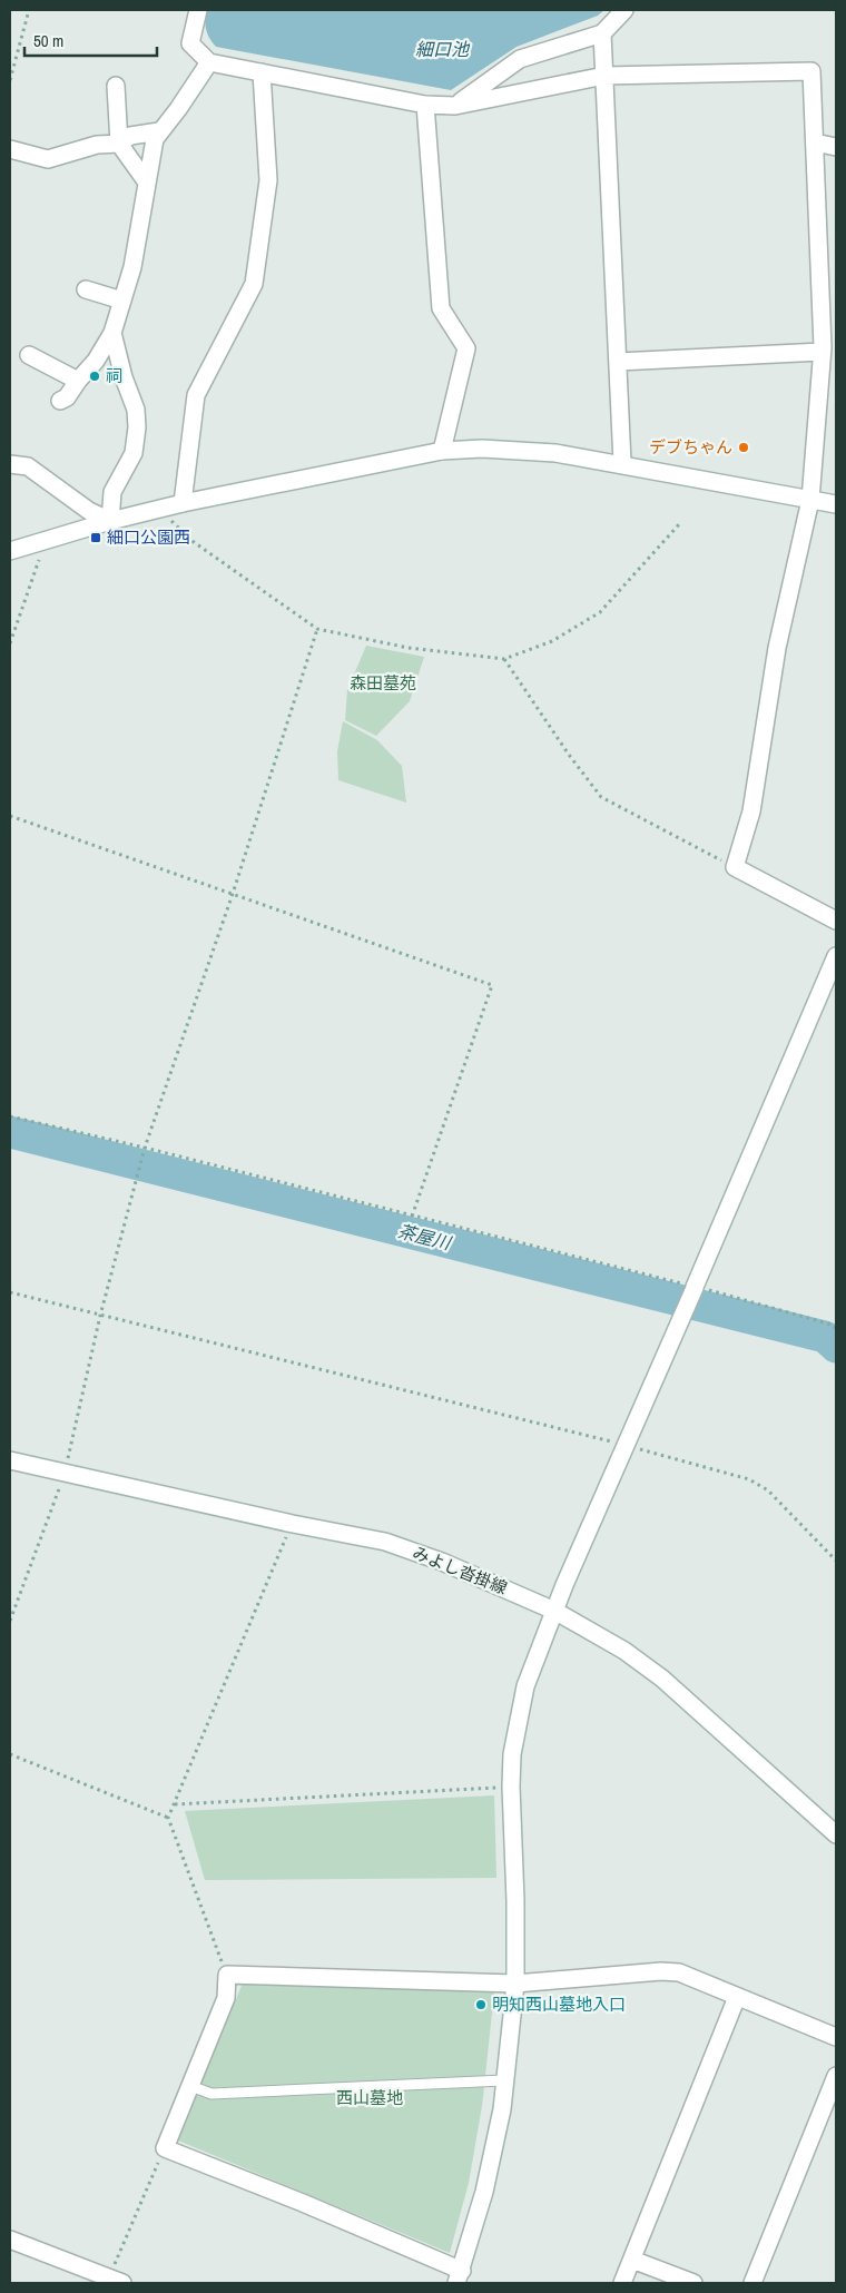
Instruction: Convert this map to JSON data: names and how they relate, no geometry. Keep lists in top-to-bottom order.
{
  "streets": {
    "street": ["みよし沓掛線"]
  },
  "water": ["細口池", "茶屋川"],
  "parks": ["森田墓苑", "西山墓地"],
  "places": {
    "other": ["祠", "デブちゃん", "明知西山墓地入口"],
    "transit": ["細口公園西"]
  },
  "scale_bar": "50 m"
}
